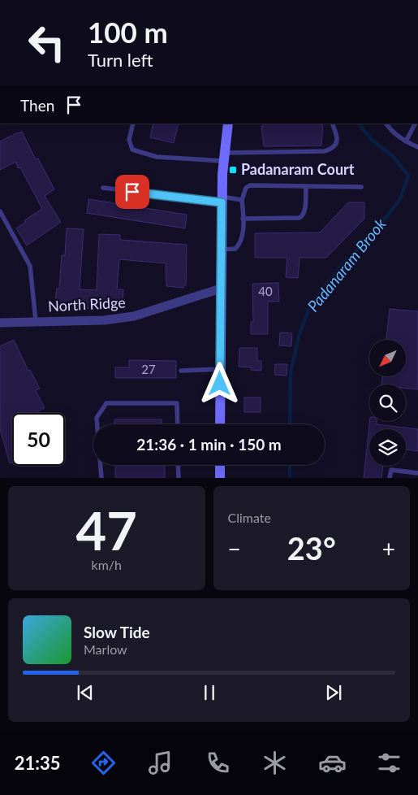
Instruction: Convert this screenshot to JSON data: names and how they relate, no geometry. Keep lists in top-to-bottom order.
{
  "streets": {
    "street": ["North Ridge"]
  },
  "water": ["Padanaram Brook"],
  "places": {
    "transit": ["Padanaram Court"]
  },
  "house_numbers": ["40", "27"],
  "north": "bottom left",
  "page": {
    "turn": ["100 m", "Turn left"],
    "then": "Then",
    "limit": "50",
    "trip": "21:36 · 1 min · 150 m",
    "tile": [
      ["47", "km/h"],
      "Climate"
    ],
    "heat": ["−", "23°", "+"],
    "song": ["Slow Tide", "Marlow"],
    "tabs": "21:35"
  }
}
